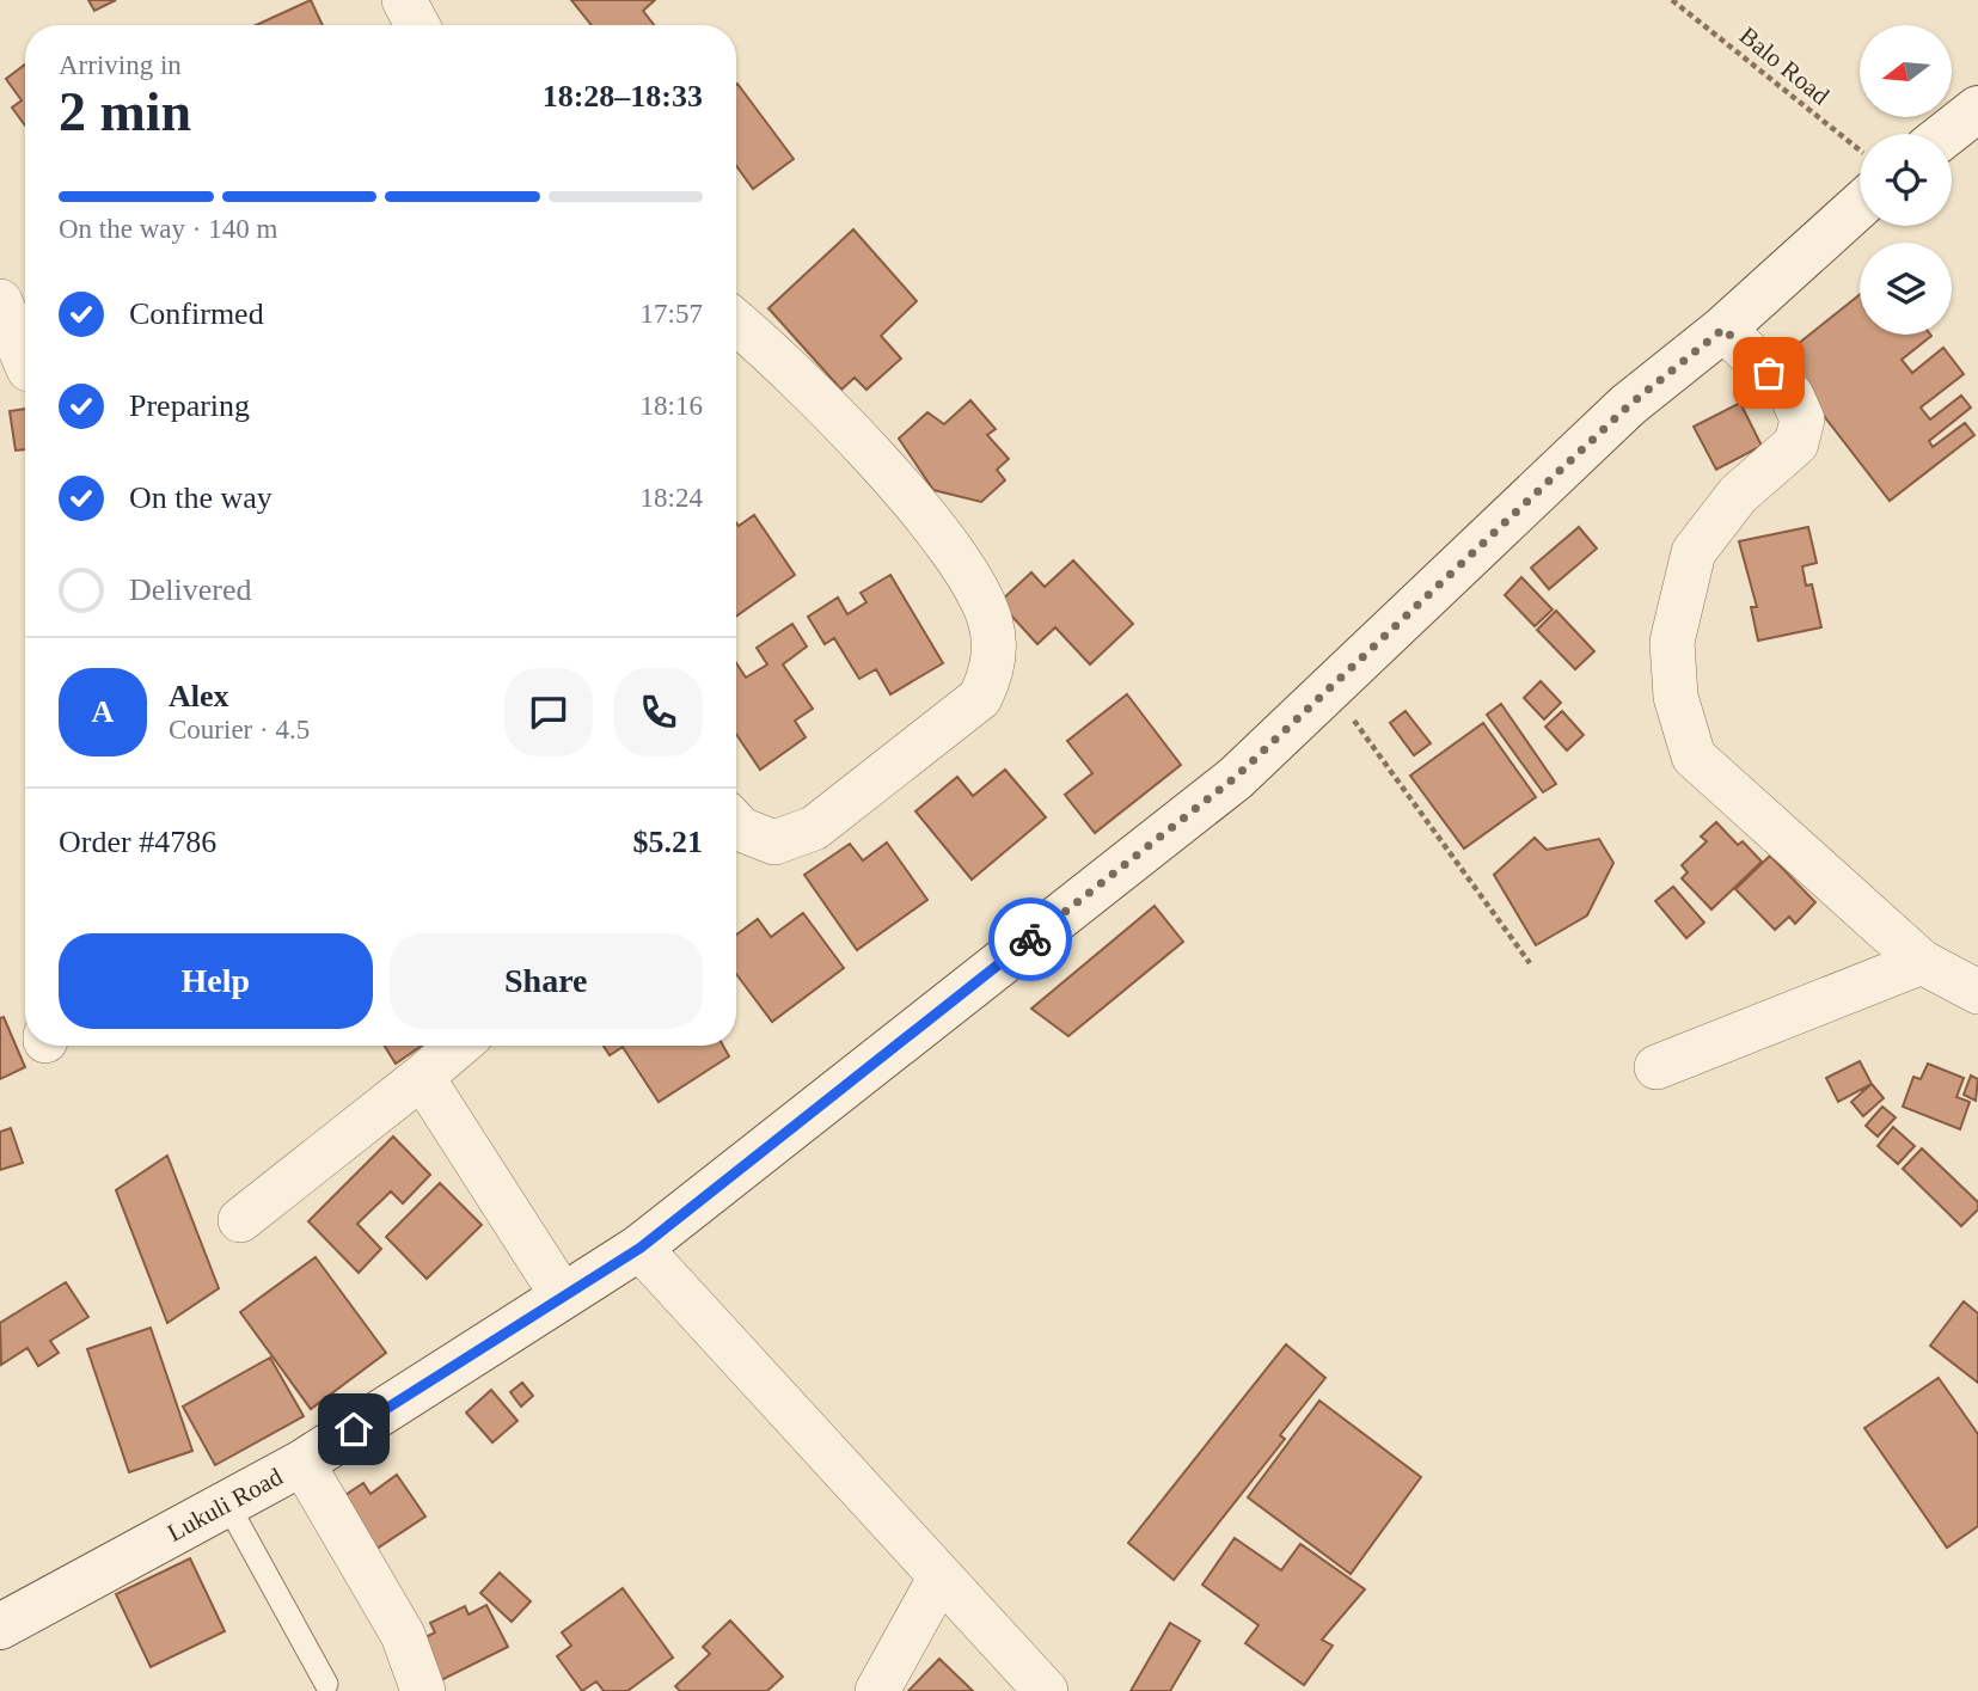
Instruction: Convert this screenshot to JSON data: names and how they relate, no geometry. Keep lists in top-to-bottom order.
{
  "streets": {
    "street": ["Lukuli Road"],
    "path": ["Balo Road"]
  },
  "north": "left",
  "page": {
    "heading": ["2 min", "Arriving in", "18:28–18:33"],
    "panel": [
      "Alex",
      "Courier · 4.5",
      "Order #4786",
      "$5.21"
    ],
    "bar": "On the way · 140 m",
    "list": [
      ["Confirmed", "17:57"],
      ["Preparing", "18:16"],
      ["On the way", "18:24"],
      "Delivered"
    ],
    "round": "A",
    "buttons": ["Help", "Share"]
  }
}
